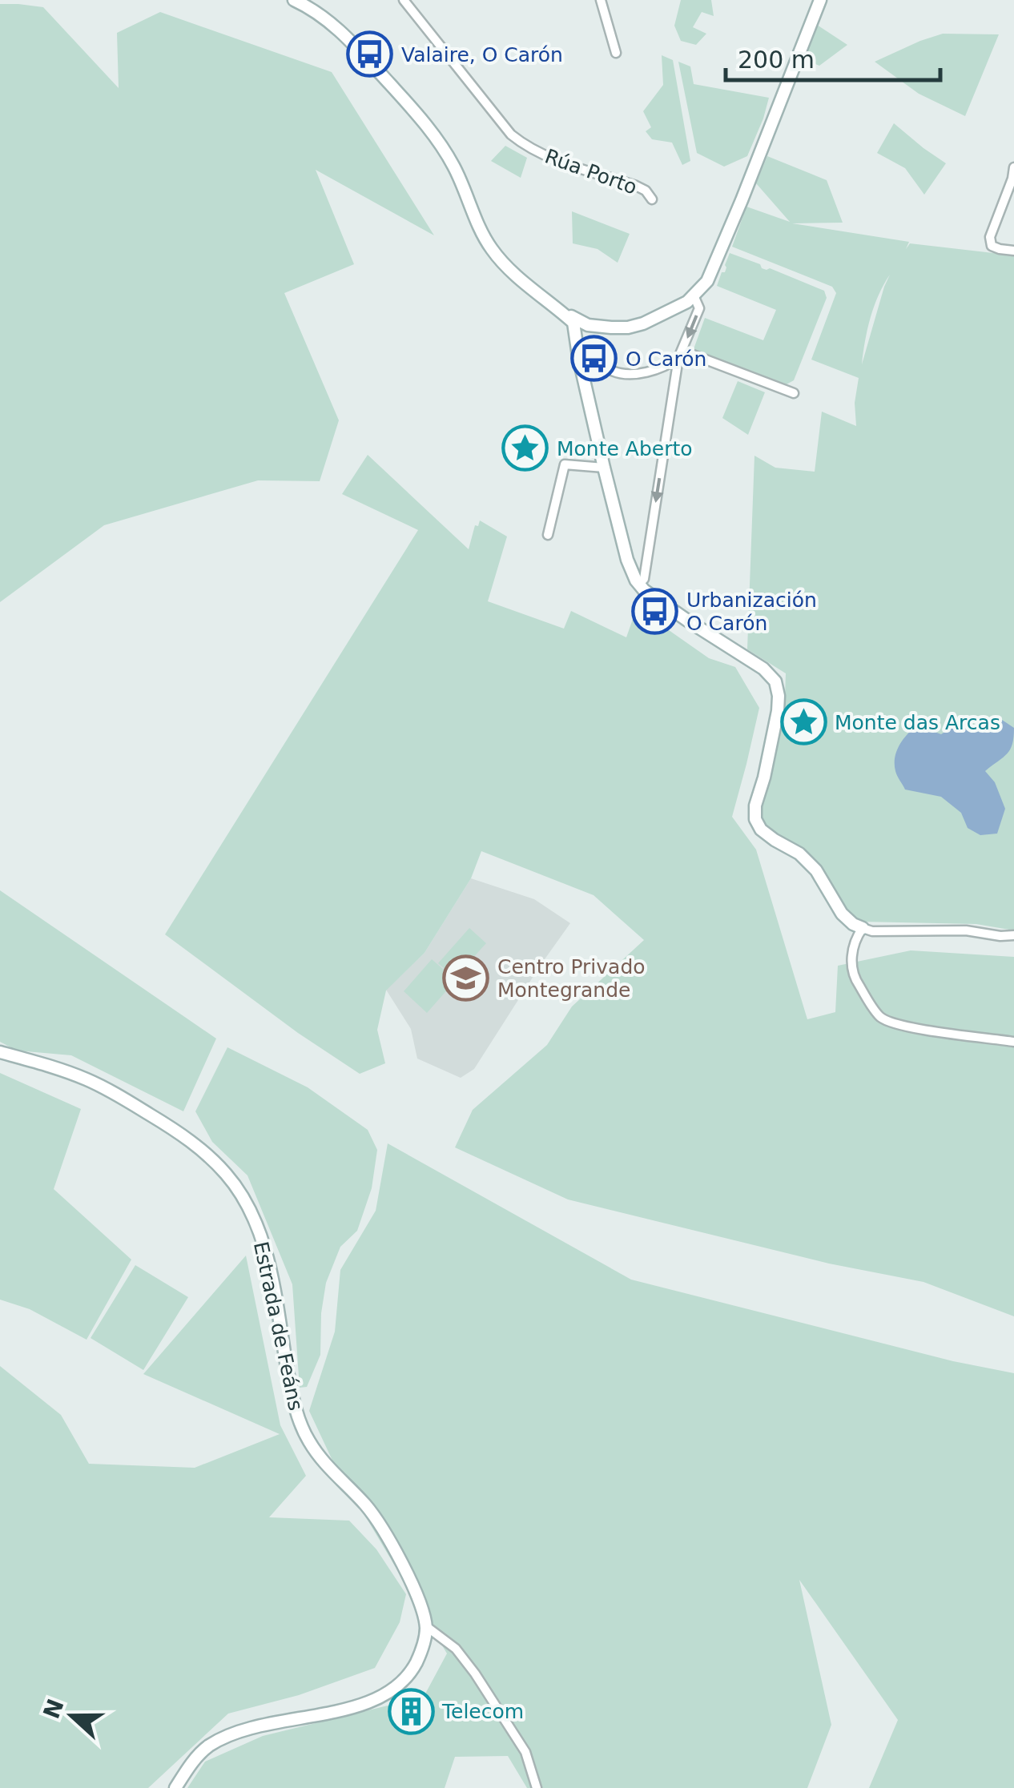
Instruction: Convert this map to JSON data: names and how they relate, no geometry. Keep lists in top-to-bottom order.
{
  "streets": {
    "street": ["Rúa Porto", "Estrada de Feáns"]
  },
  "places": {
    "bus stop": ["Valaire, O Carón", "O Carón", "Urbanización O Carón"],
    "place": ["Monte Aberto", "Monte das Arcas"],
    "school or university": ["Centro Privado Montegrande"],
    "building": ["Telecom"]
  },
  "scale_bar": "200 m",
  "north": "left"
}
